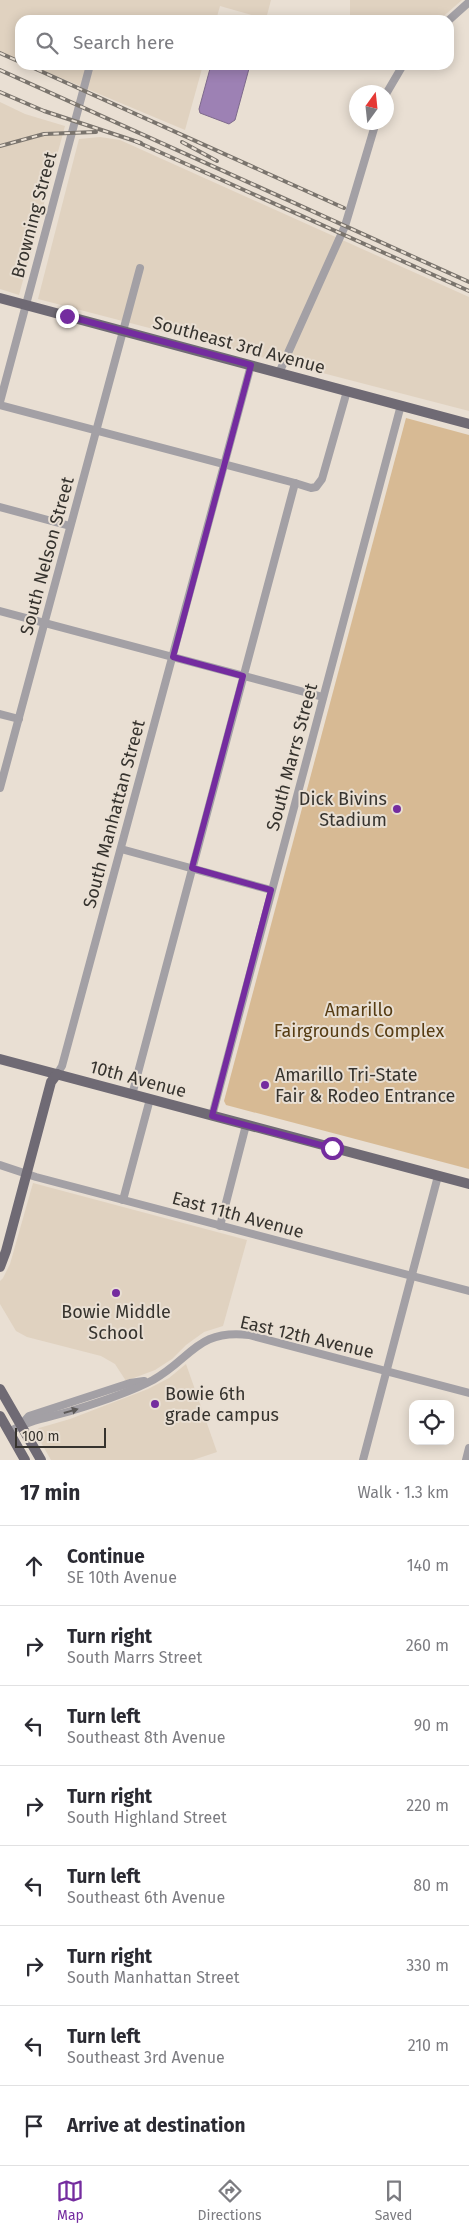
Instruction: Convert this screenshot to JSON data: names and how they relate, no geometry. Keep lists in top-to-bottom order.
{
  "streets": {
    "main road": ["Southeast 3rd Avenue", "South Manhattan Street", "10th Avenue"],
    "street": [
      "Browning Street",
      "South Nelson Street",
      "South Marrs Street",
      "East 11th Avenue",
      "East 12th Avenue"
    ]
  },
  "crossings": [
    ["Browning Street", "Southeast 3rd Avenue"],
    ["Southeast 3rd Avenue", "South Nelson Street"],
    ["Southeast 3rd Avenue", "South Marrs Street"],
    ["Southeast 3rd Avenue", "South Manhattan Street"],
    ["South Marrs Street", "10th Avenue"],
    ["South Manhattan Street", "10th Avenue"],
    ["South Manhattan Street", "East 11th Avenue"]
  ],
  "parks": ["Amarillo Fairgrounds Complex"],
  "places": [
    "Dick Bivins Stadium",
    "Amarillo Tri-State Fair & Rodeo Entrance",
    "Bowie Middle School",
    "Bowie 6th grade campus"
  ],
  "scale_bar": "100 m",
  "north": "top",
  "page": {
    "search": "Search here",
    "scale": "100 m",
    "heading": ["17 min", "Walk · 1.3 km"],
    "list": [
      ["Continue", "SE 10th Avenue", "140 m"],
      ["Turn right", "South Marrs Street", "260 m"],
      ["Turn left", "Southeast 8th Avenue", "90 m"],
      ["Turn right", "South Highland Street", "220 m"],
      ["Turn left", "Southeast 6th Avenue", "80 m"],
      ["Turn right", "South Manhattan Street", "330 m"],
      ["Turn left", "Southeast 3rd Avenue", "210 m"],
      "Arrive at destination"
    ],
    "nav": ["Map", "Directions", "Saved"]
  }
}
